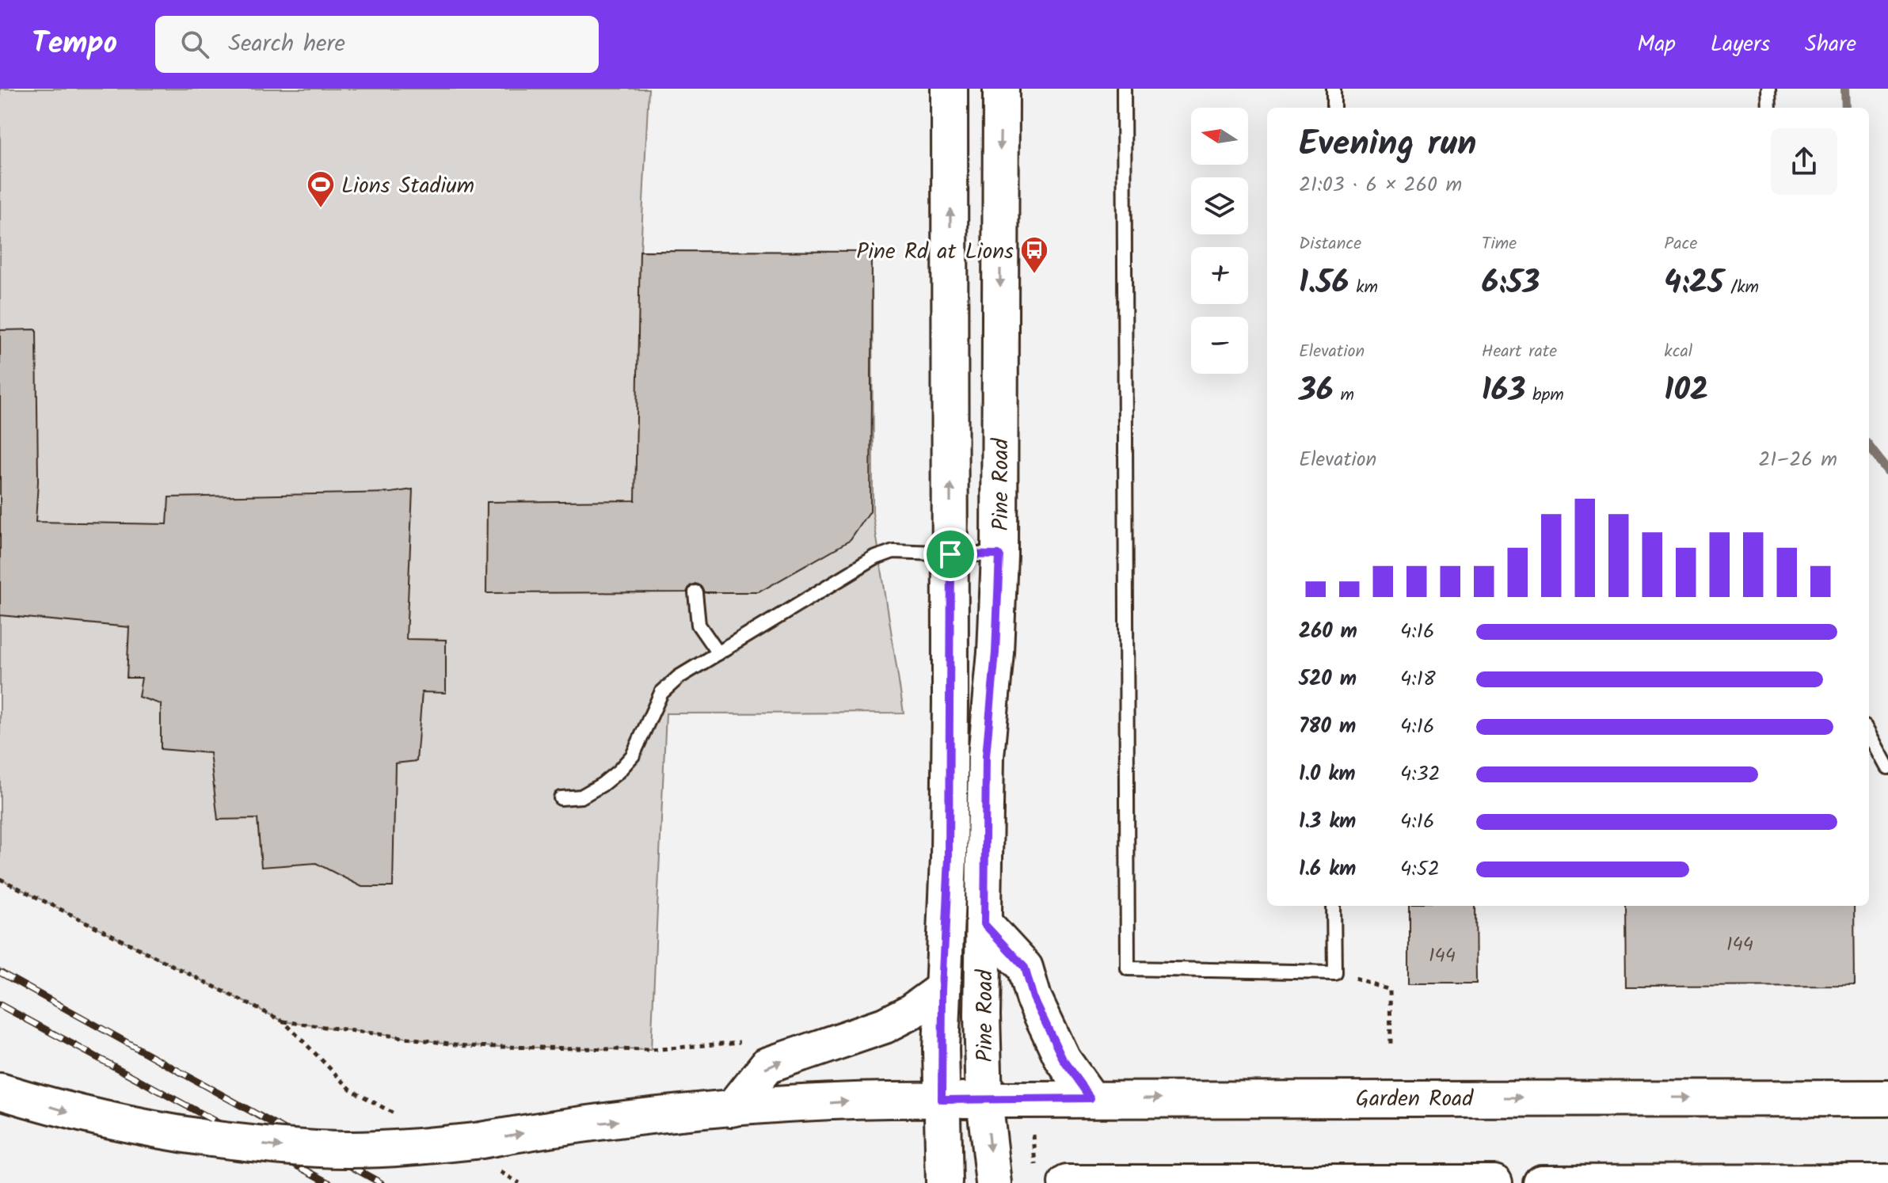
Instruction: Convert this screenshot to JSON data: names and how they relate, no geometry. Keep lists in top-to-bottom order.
{
  "streets": {
    "main road": ["Pine Road", "Garden Road"]
  },
  "crossings": [
    ["Pine Road", "Garden Road"]
  ],
  "places": {
    "sports": ["Lions Stadium"],
    "bus stop": ["Pine Rd at Lions"]
  },
  "house_numbers": ["144", "144"],
  "north": "left",
  "page": {
    "header": "Tempo",
    "search": "Search here",
    "nav": ["Map", "Layers", "Share"],
    "map_buttons": ["+", "−"],
    "heading": ["Evening run", "21:03 · 6 × 260 m"],
    "stats": [
      ["Distance", "1.56 km"],
      ["Time", "6:53"],
      ["Pace", "4:25 /km"],
      ["Elevation", "36 m"],
      ["Heart rate", "163 bpm"],
      ["kcal", "102"]
    ],
    "chart": ["Elevation", "21–26 m"],
    "list": [
      {
        "name": "260 m",
        "note": "4:16"
      },
      {
        "name": "520 m",
        "note": "4:18"
      },
      {
        "name": "780 m",
        "note": "4:16"
      },
      {
        "name": "1.0 km",
        "note": "4:32"
      },
      {
        "name": "1.3 km",
        "note": "4:16"
      },
      {
        "name": "1.6 km",
        "note": "4:52"
      }
    ]
  }
}
